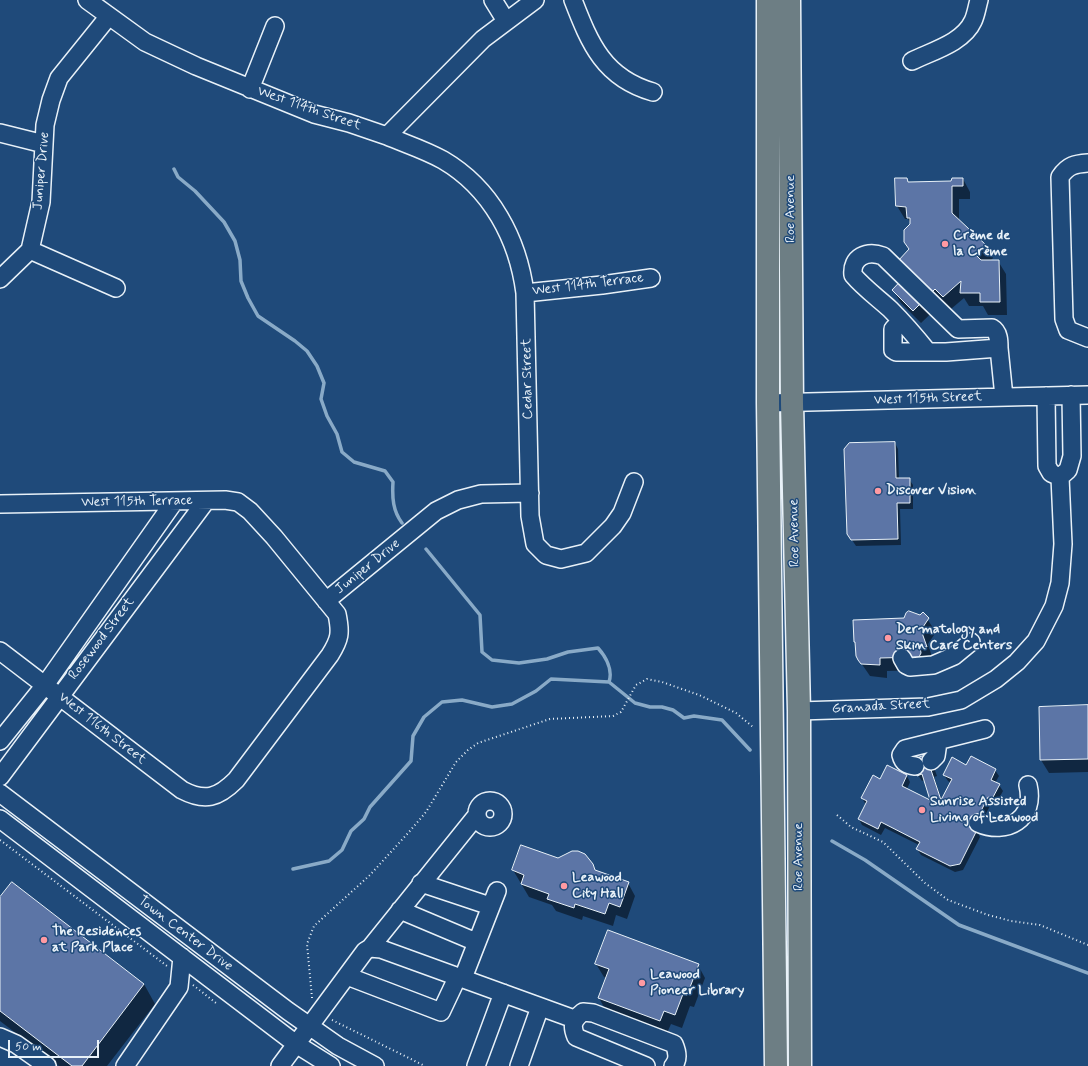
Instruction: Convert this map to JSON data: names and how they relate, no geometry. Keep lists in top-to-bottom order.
{
  "streets": {
    "main road": ["Roe Avenue"],
    "street": [
      "West 114th Street",
      "Juniper Drive",
      "West 114th Terrace",
      "Cedar Street",
      "West 115th Street",
      "West 115th Terrace",
      "Rosewood Street",
      "Granada Street",
      "West 116th Street",
      "Town Center Drive"
    ]
  },
  "crossings": [
    ["West 114th Street", "Juniper Drive"],
    ["West 114th Street", "Cedar Street"],
    ["Juniper Drive", "Cedar Street"],
    ["Juniper Drive", "West 115th Terrace"],
    ["Juniper Drive", "West 116th Street"],
    ["Roe Avenue", "West 115th Street"],
    ["Roe Avenue", "Granada Street"],
    ["West 114th Terrace", "Cedar Street"],
    ["West 115th Terrace", "Rosewood Street"],
    ["Rosewood Street", "West 116th Street"]
  ],
  "places": [
    "Crème de la Crème",
    "Discover Vision",
    "Dermatology and Skin Care Centers",
    "Sunrise Assisted Living of Leawood",
    "Leawood City Hall",
    "The Residences at Park Place",
    "Leawood Pioneer Library"
  ],
  "scale_bar": "50 m"
}
